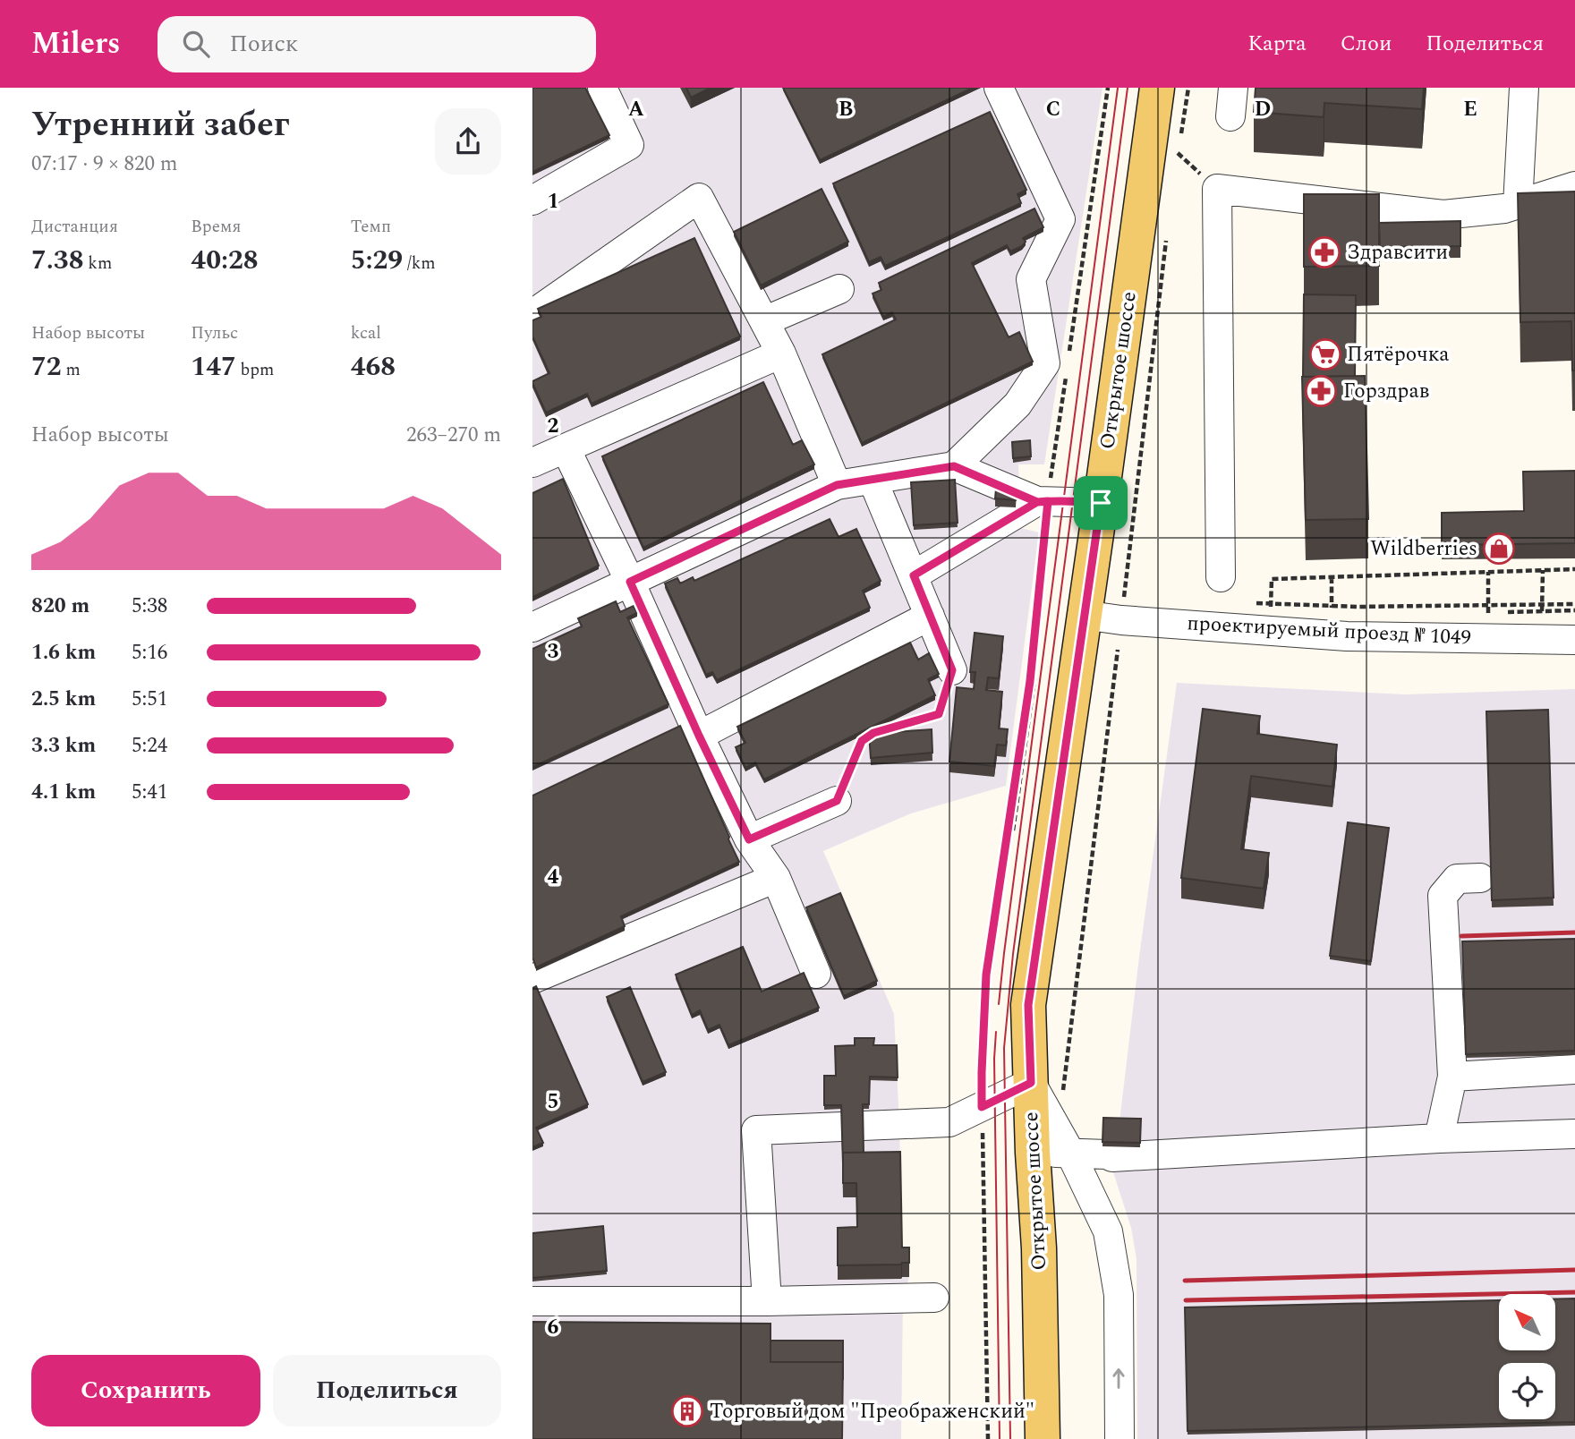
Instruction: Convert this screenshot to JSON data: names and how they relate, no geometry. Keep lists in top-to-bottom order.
{
  "streets": {
    "main road": ["Открытое шоссе"],
    "street": ["проектируемый проезд № 1049"]
  },
  "crossings": [
    ["Открытое шоссе", "проектируемый проезд № 1049"]
  ],
  "places": {
    "pharmacy": ["Здравсити", "Горздрав"],
    "supermarket": ["Пятёрочка"],
    "shop": ["Wildberries"],
    "building": ["Торговый дом \"Преображенский\""]
  },
  "north": "top left",
  "page": {
    "header": "Milers",
    "search": "Поиск",
    "nav": ["Карта", "Слои", "Поделиться"],
    "heading": ["Утренний забег", "07:17 · 9 × 820 m"],
    "stats": [
      ["Дистанция", "7.38 km"],
      ["Время", "40:28"],
      ["Темп", "5:29 /km"],
      ["Набор высоты", "72 m"],
      ["Пульс", "147 bpm"],
      ["kcal", "468"]
    ],
    "chart": ["Набор высоты", "263–270 m"],
    "list": [
      {
        "name": "820 m",
        "note": "5:38"
      },
      {
        "name": "1.6 km",
        "note": "5:16"
      },
      {
        "name": "2.5 km",
        "note": "5:51"
      },
      {
        "name": "3.3 km",
        "note": "5:24"
      },
      {
        "name": "4.1 km",
        "note": "5:41"
      }
    ],
    "buttons": ["Сохранить", "Поделиться"]
  },
  "grid": {
    "columns": [
      "A",
      "B",
      "C",
      "D",
      "E"
    ],
    "rows": [
      "1",
      "2",
      "3",
      "4",
      "5",
      "6"
    ]
  }
}
